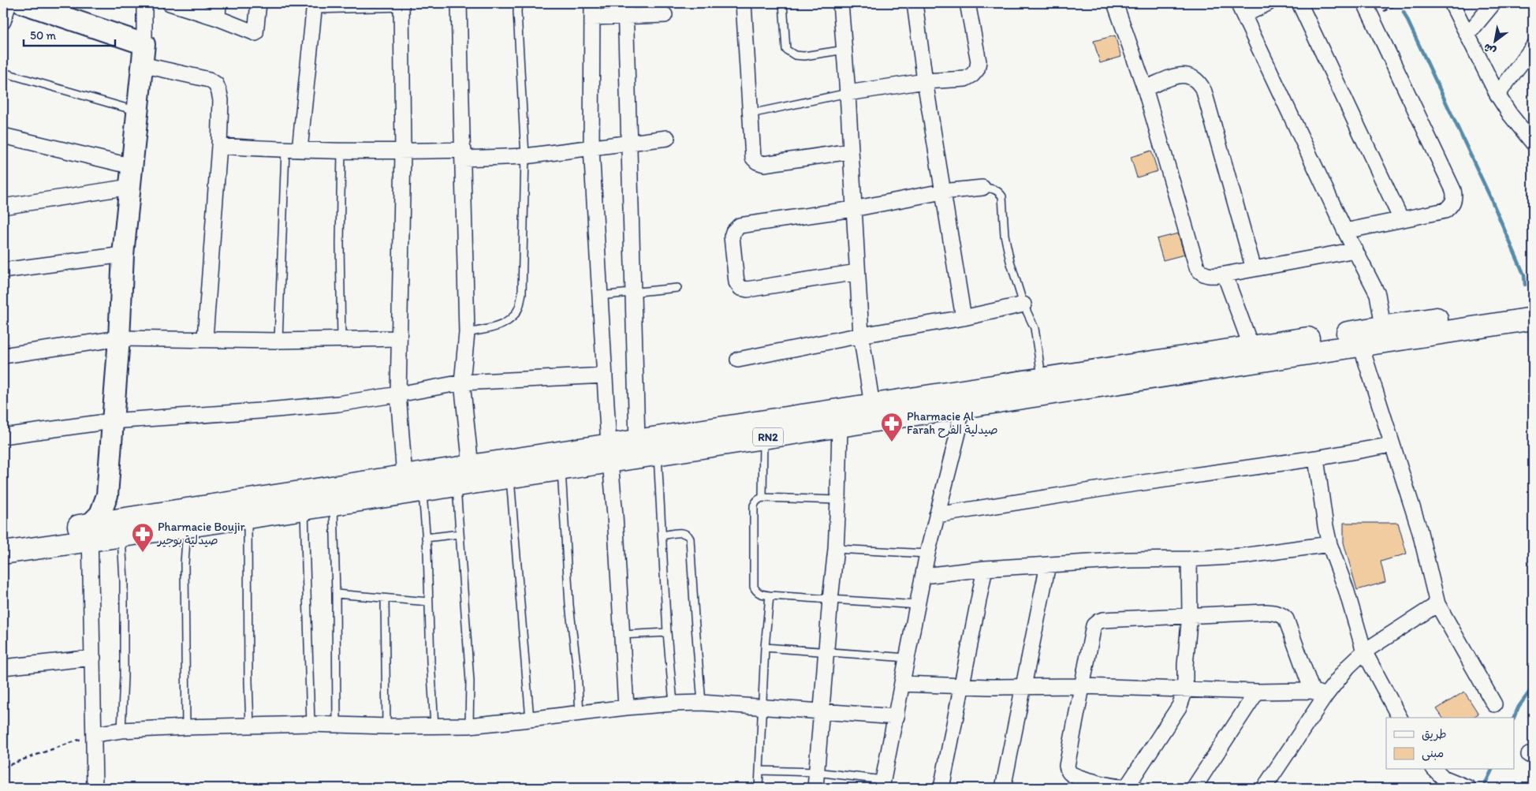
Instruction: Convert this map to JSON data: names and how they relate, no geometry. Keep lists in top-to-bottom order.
{
  "streets": {
    "highway": ["RN2"]
  },
  "places": {
    "pharmacy": ["Pharmacie Al Farah صيدلية الفرح", "Pharmacie Boujir صيدلية بوجير"]
  },
  "legend": ["طريق", "مبنى"],
  "scale_bar": "50 m",
  "north": "bottom left"
}
